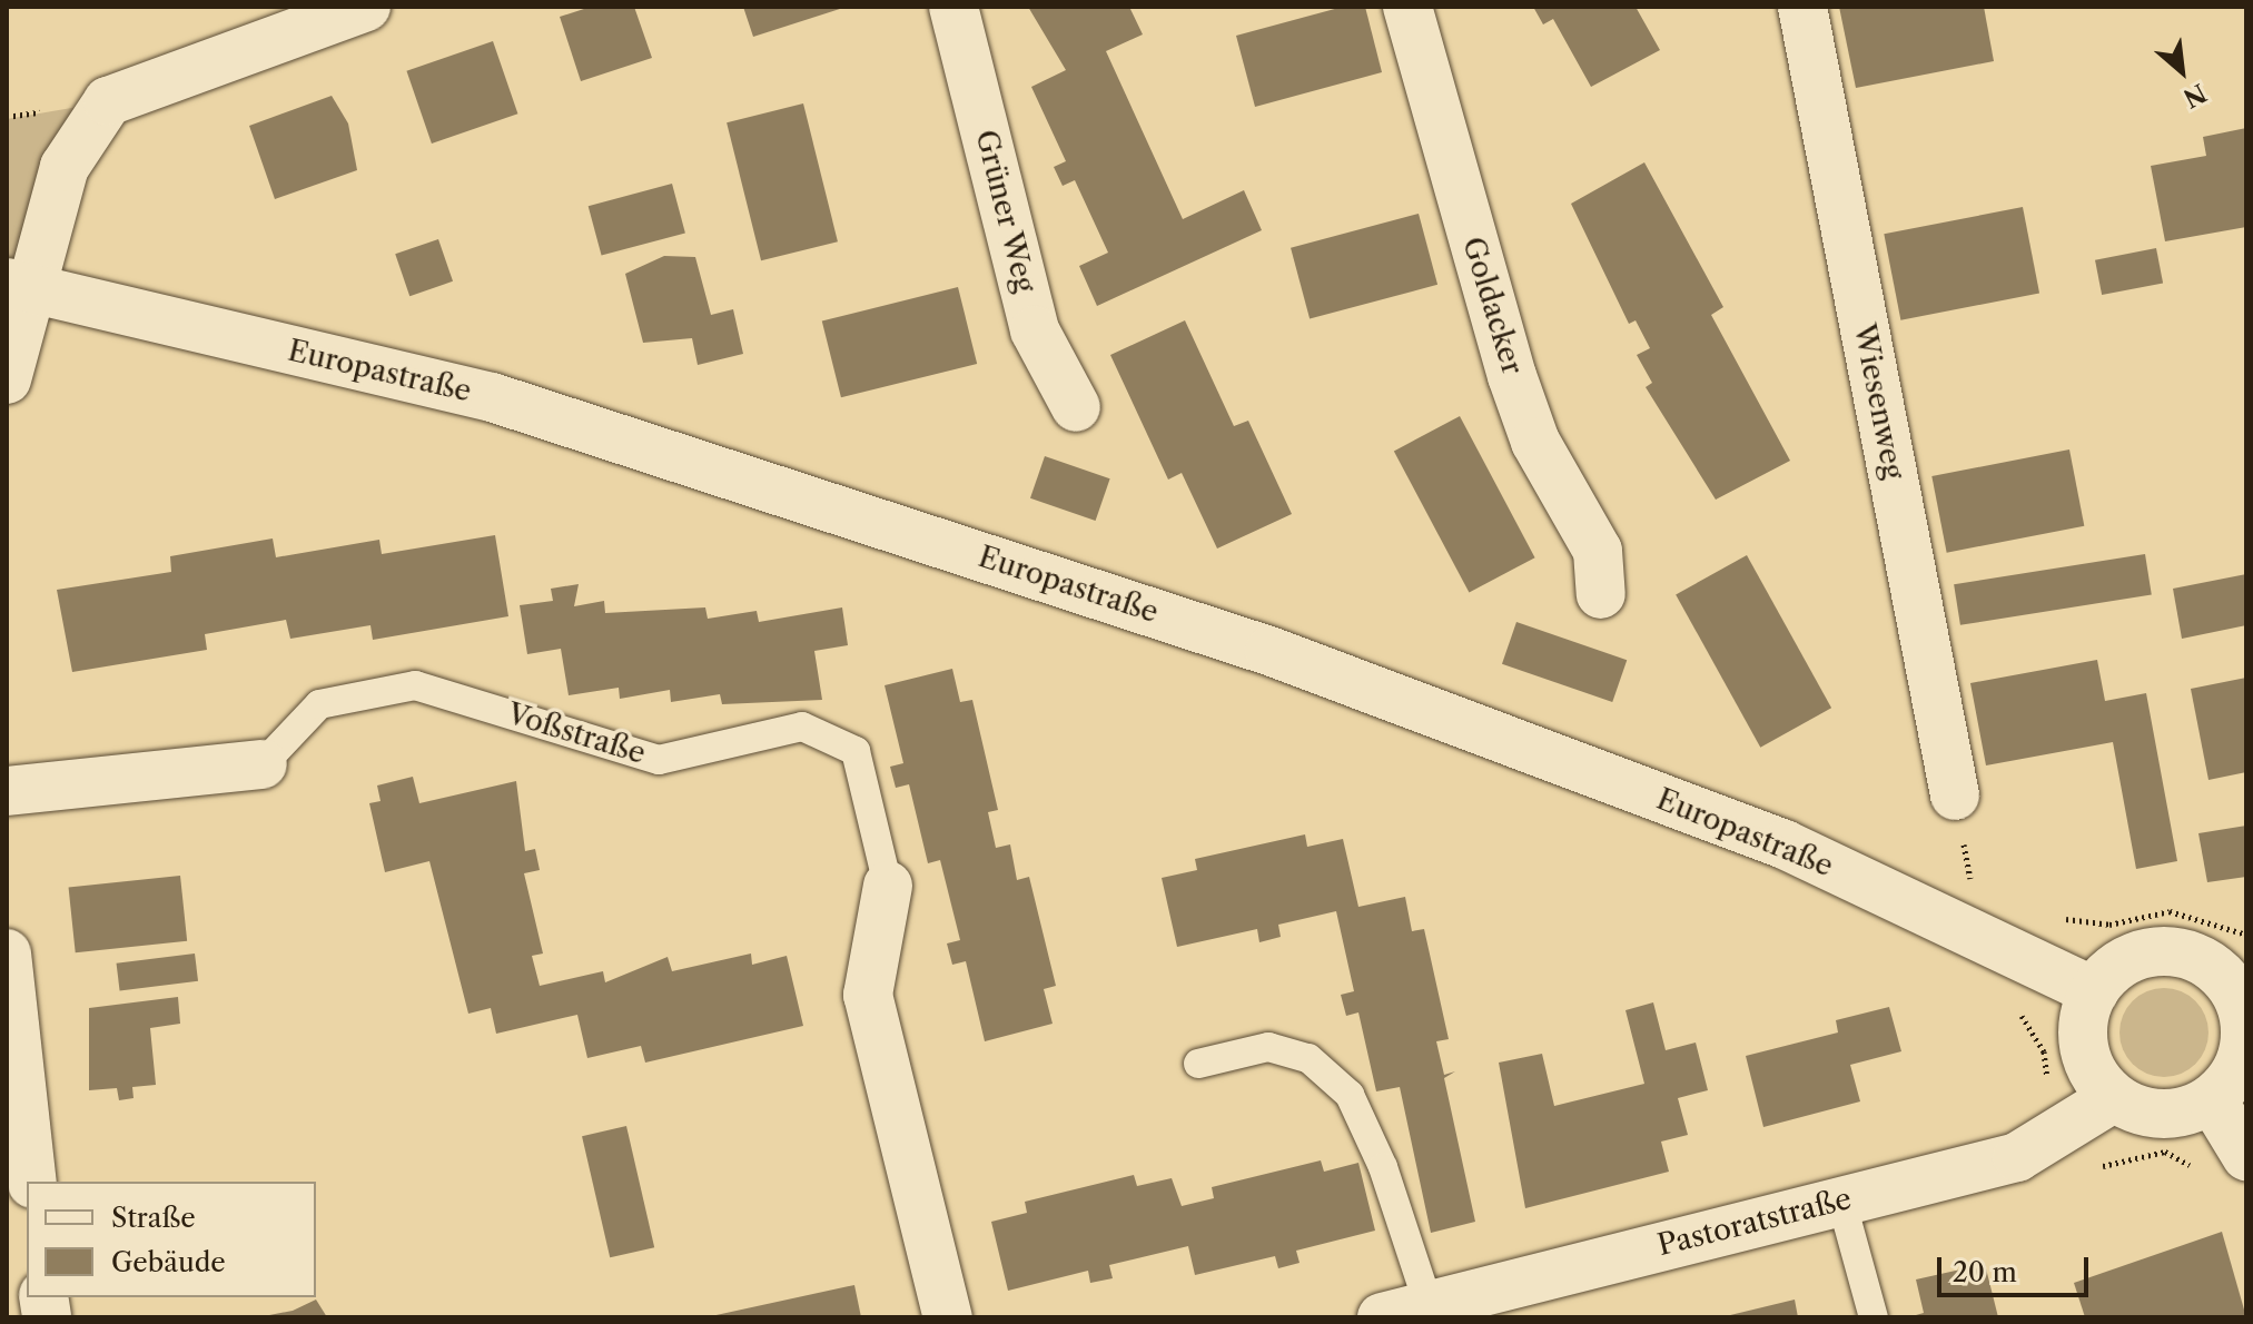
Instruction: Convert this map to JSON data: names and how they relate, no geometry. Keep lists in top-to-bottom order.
{
  "streets": {
    "street": [
      "Grüner Weg",
      "Goldacker",
      "Europastraße",
      "Wiesenweg",
      "Voßstraße",
      "Pastoratstraße"
    ]
  },
  "crossings": [
    ["Europastraße", "Pastoratstraße"]
  ],
  "legend": ["Straße", "Gebäude"],
  "scale_bar": "20 m",
  "north": "bottom right"
}
